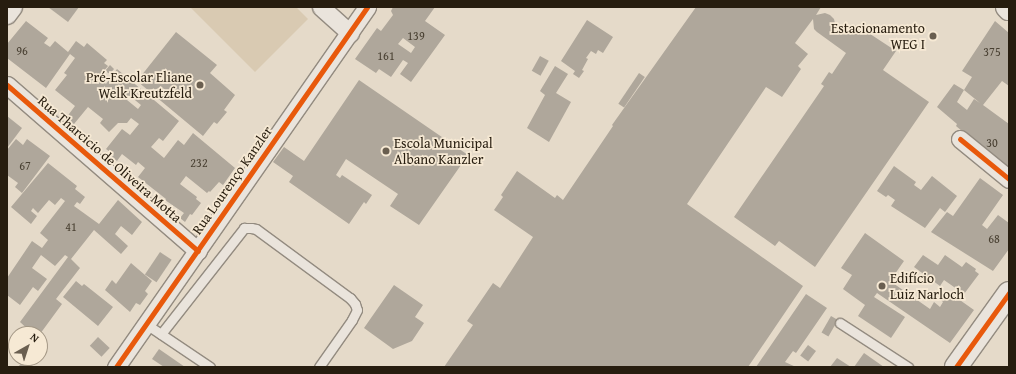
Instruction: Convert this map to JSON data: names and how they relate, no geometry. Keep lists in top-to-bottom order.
{
  "streets": {
    "street": ["Rua Tharcicio de Oliveira Motta", "Rua Lourenço Kanzler"]
  },
  "crossings": [
    ["Rua Tharcicio de Oliveira Motta", "Rua Lourenço Kanzler"]
  ],
  "places": [
    "Estacionamento WEG I",
    "Pré-Escolar Eliane Welk Kreutzfeld",
    "Escola Municipal Albano Kanzler",
    "Edifício Luiz Narloch"
  ],
  "house_numbers": [
    "139",
    "96",
    "375",
    "161",
    "30",
    "232",
    "67",
    "41",
    "68"
  ],
  "north": "top right"
}
